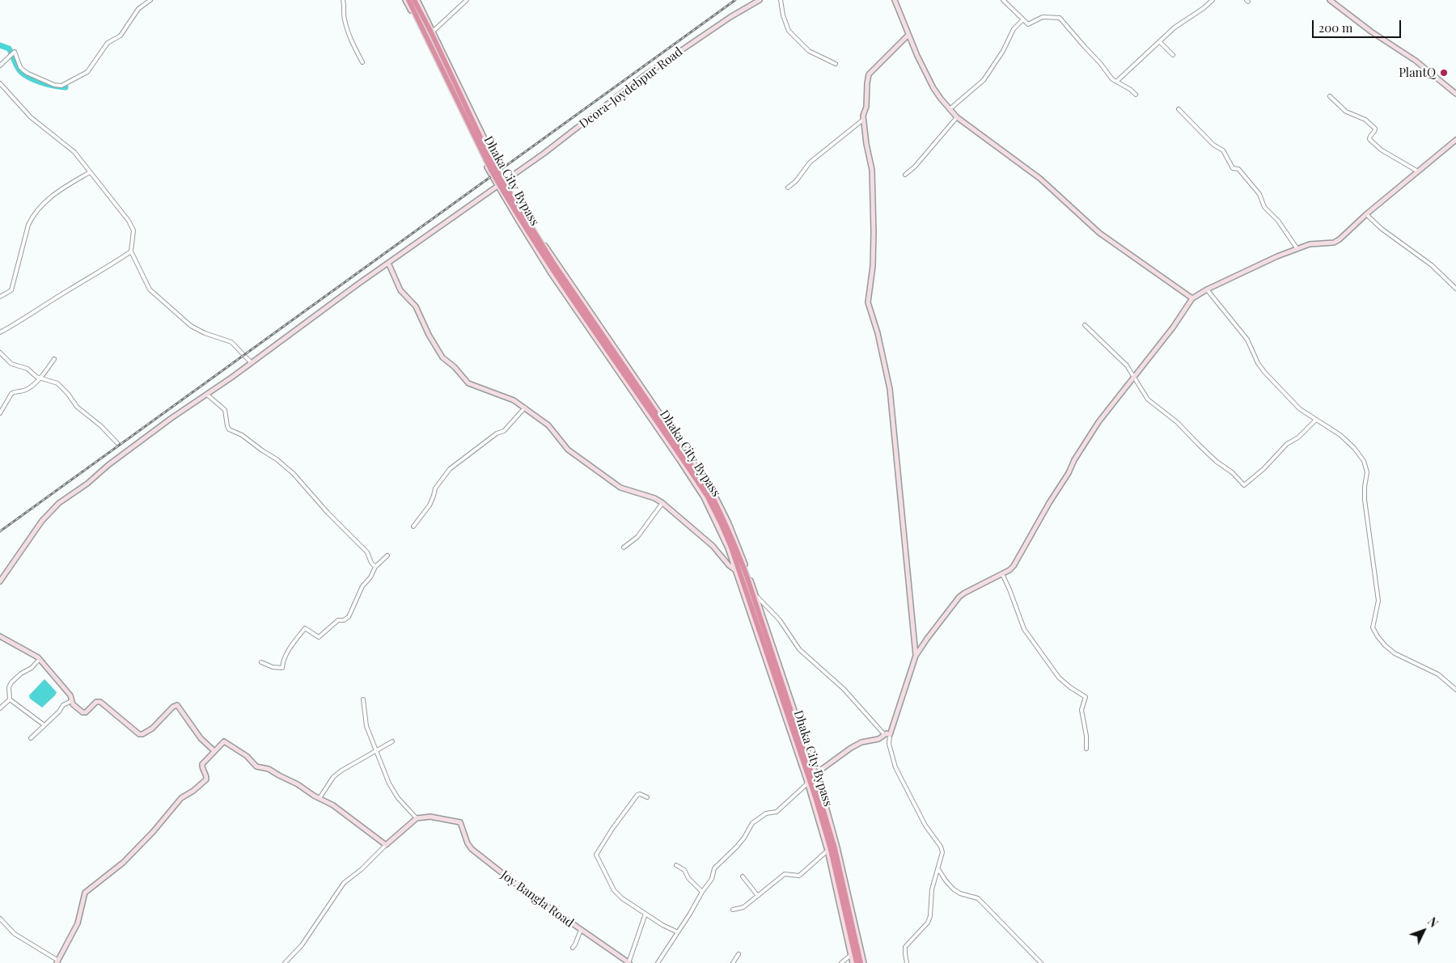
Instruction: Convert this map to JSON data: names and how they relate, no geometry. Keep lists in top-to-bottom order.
{
  "streets": {
    "highway": ["Dhaka City Bypass"],
    "street": ["Deora-Joydebpur Road", "Joy Bangla Road"]
  },
  "crossings": [
    ["Deora-Joydebpur Road", "Dhaka City Bypass"]
  ],
  "places": ["PlantQ"],
  "scale_bar": "200 m",
  "north": "top right"
}
